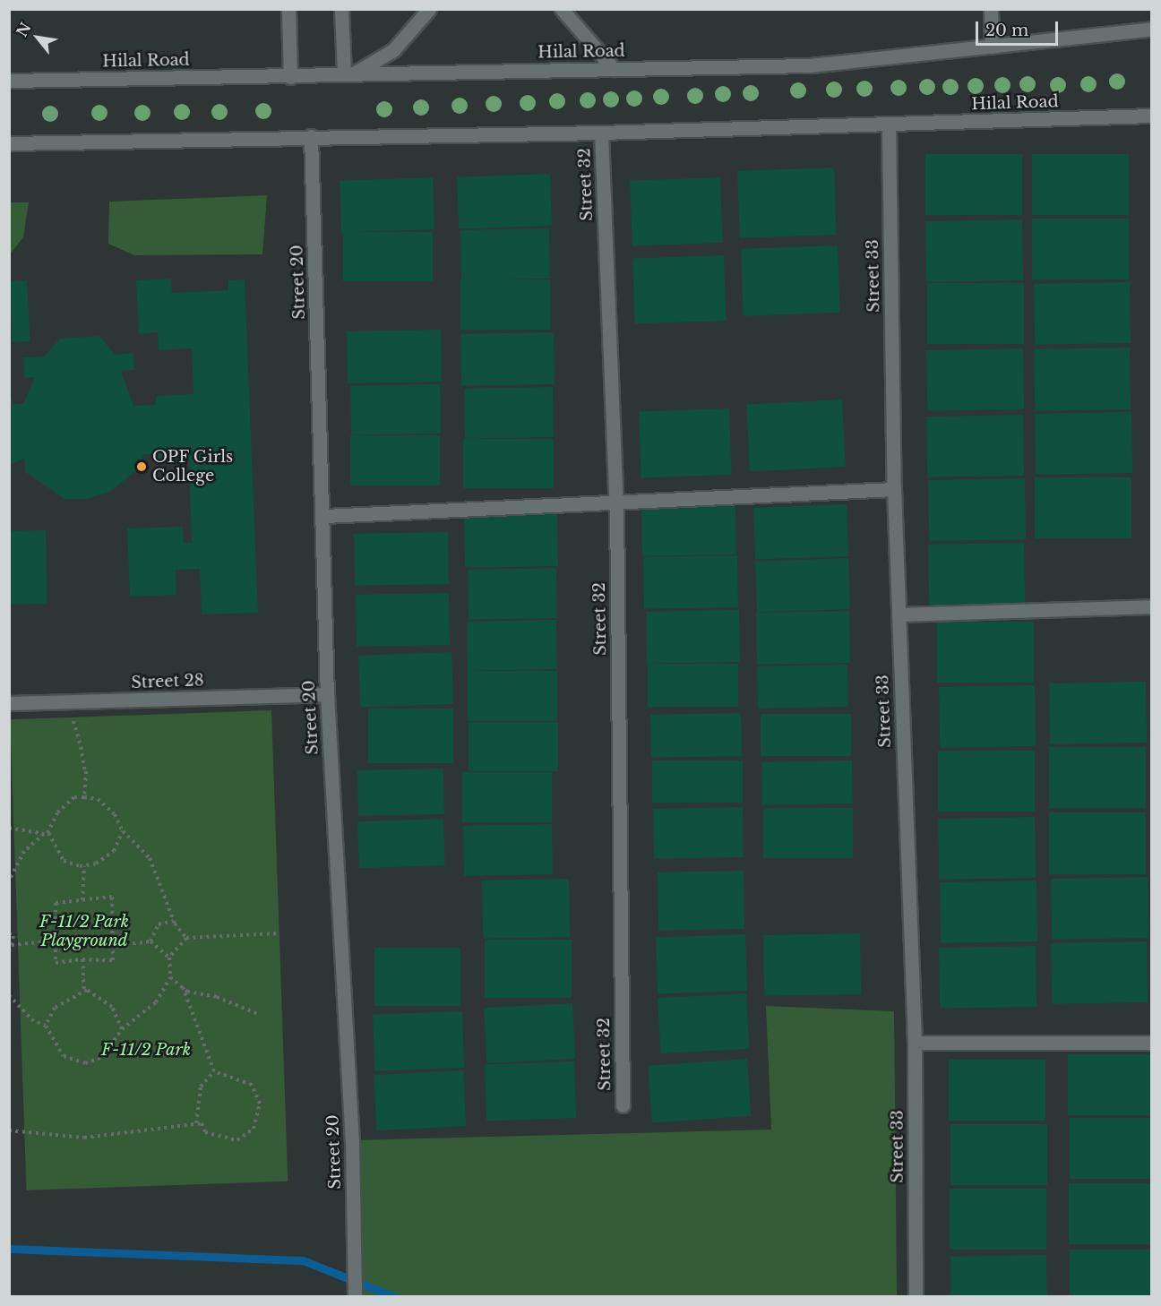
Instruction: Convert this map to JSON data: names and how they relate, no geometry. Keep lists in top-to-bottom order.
{
  "streets": {
    "street": [
      "Hilal Road",
      "Street 32",
      "Street 33",
      "Street 20",
      "Street 28"
    ]
  },
  "crossings": [
    ["Hilal Road", "Street 32"],
    ["Hilal Road", "Street 33"],
    ["Hilal Road", "Street 20"],
    ["Street 20", "Street 28"]
  ],
  "parks": ["F-11/2 Park Playground", "F-11/2 Park"],
  "places": ["OPF Girls College"],
  "scale_bar": "20 m",
  "north": "top left"
}
